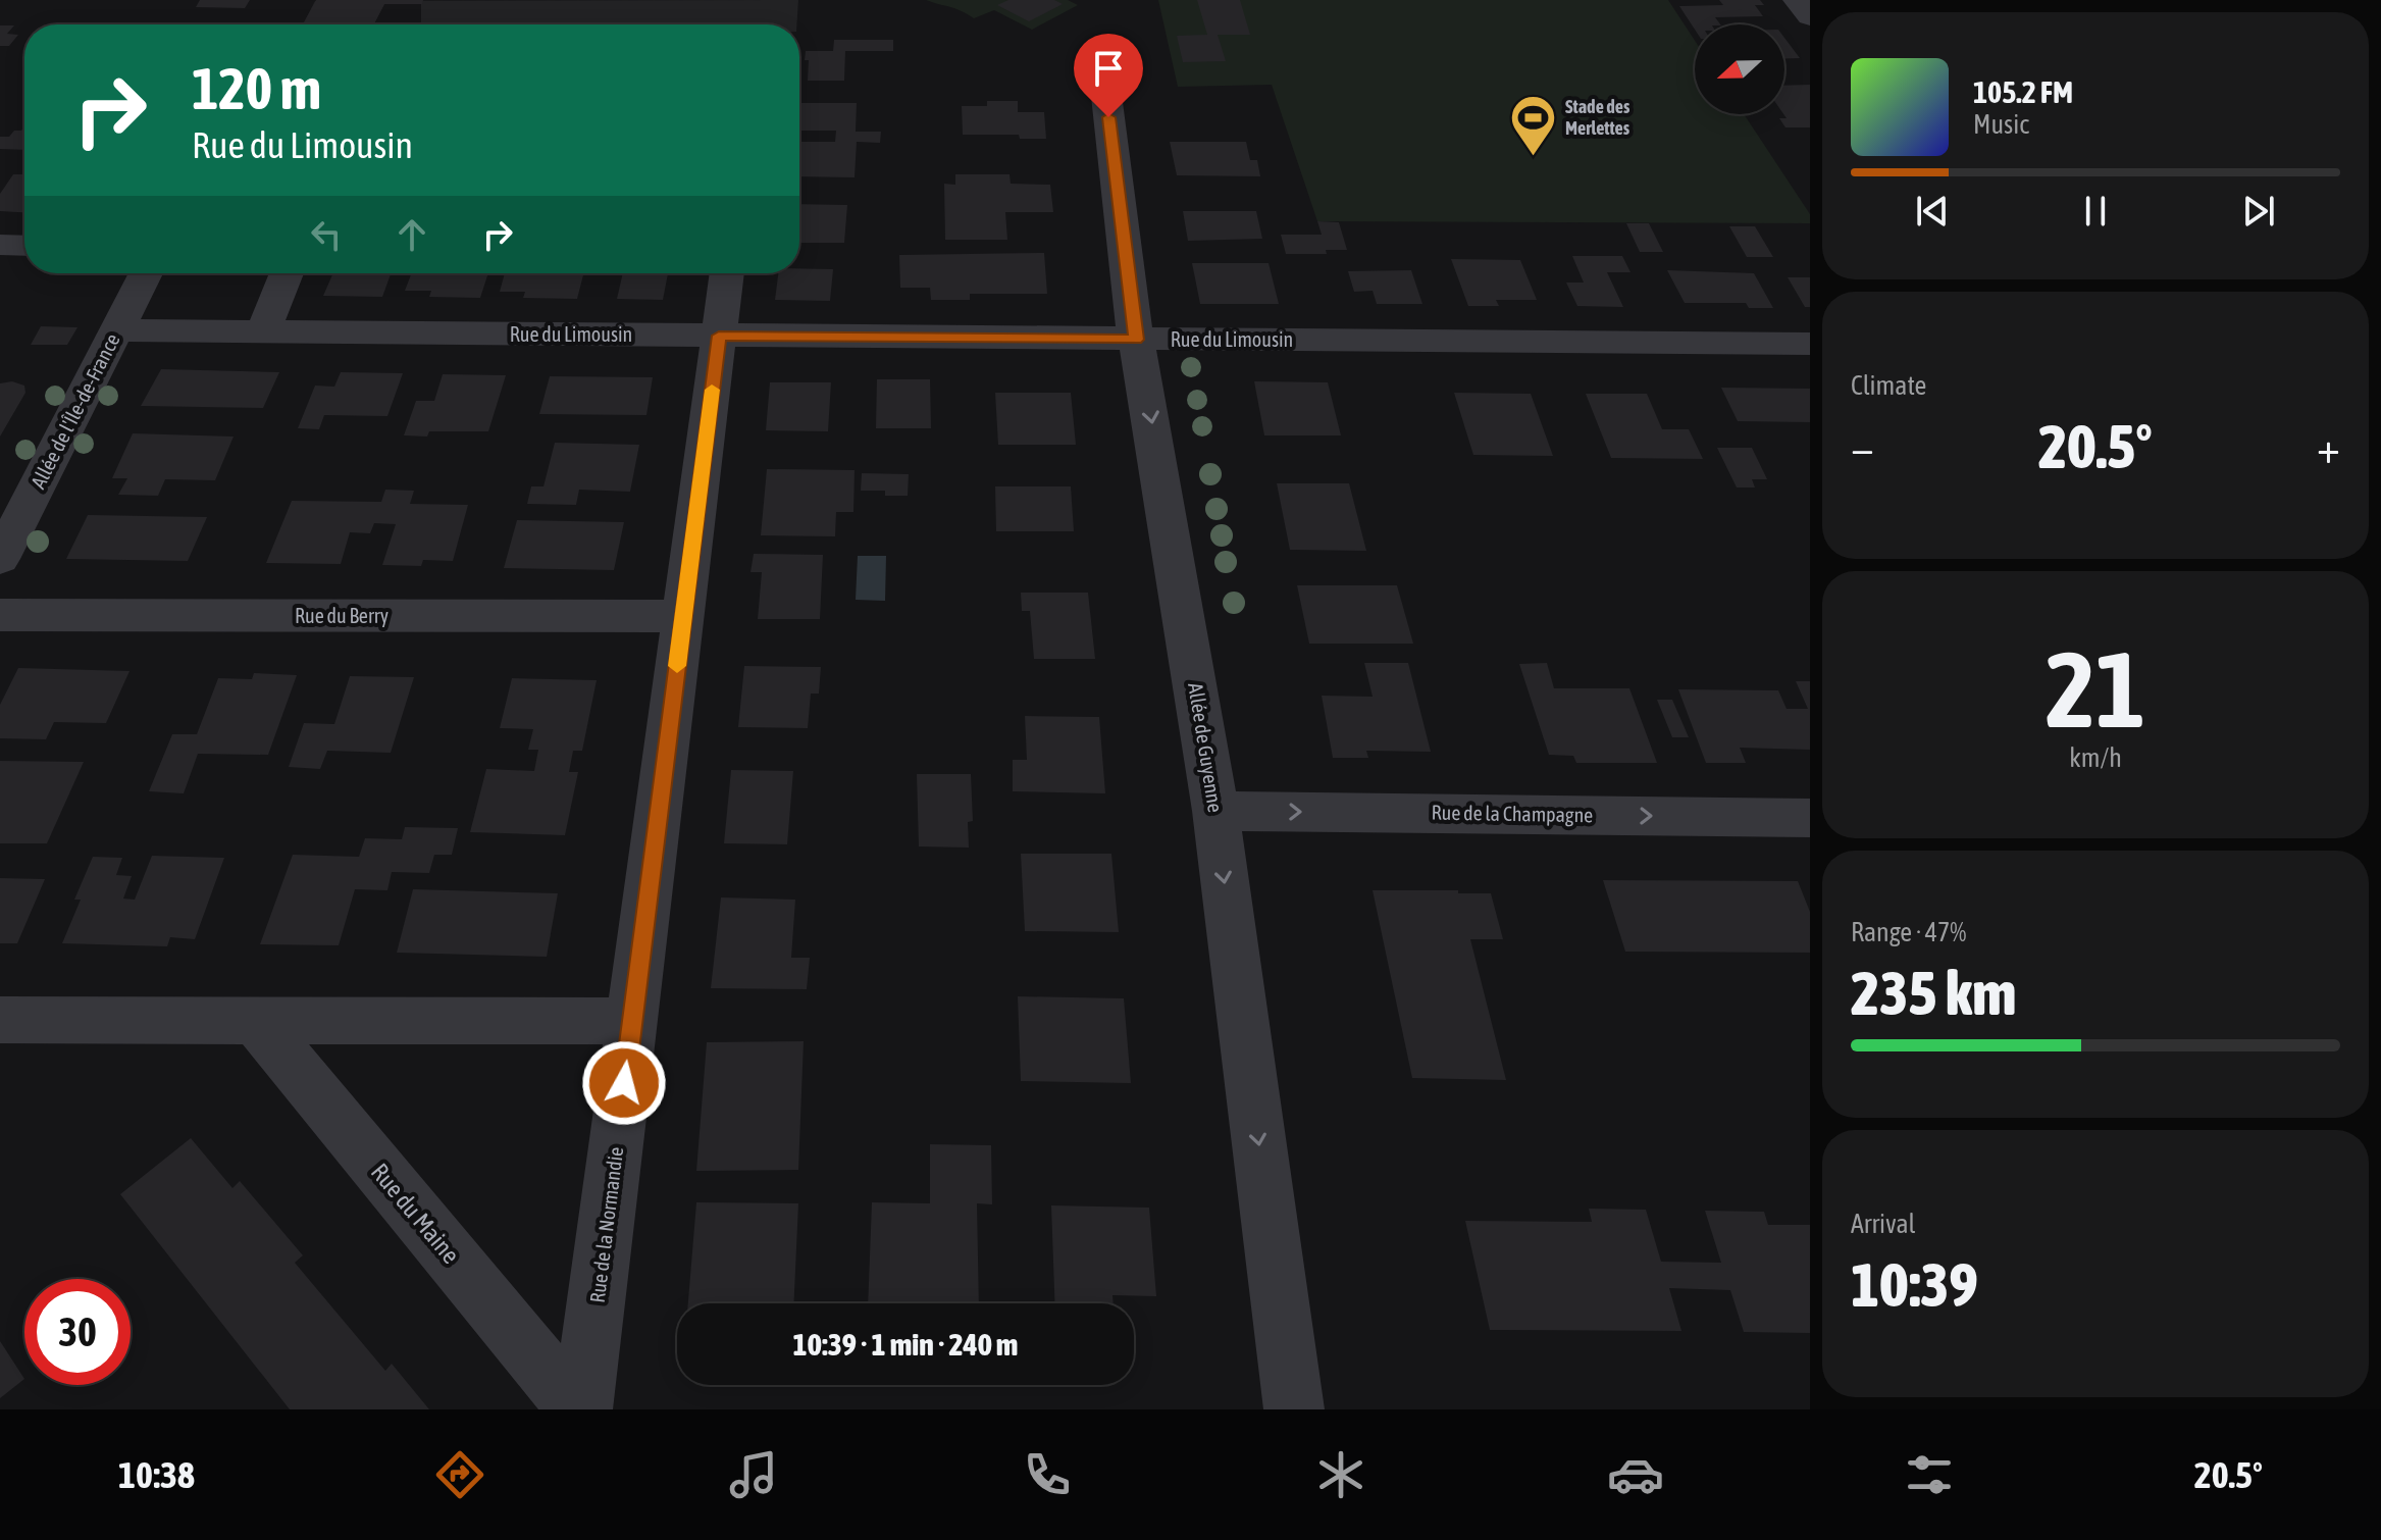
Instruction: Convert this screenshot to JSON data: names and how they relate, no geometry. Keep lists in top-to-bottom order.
{
  "streets": {
    "street": [
      "Rue du Limousin",
      "Allée de l'Île-de-France",
      "Rue du Berry",
      "Allée de Guyenne",
      "Rue de la Champagne",
      "Rue du Maine",
      "Rue de la Normandie"
    ]
  },
  "crossings": [
    ["Rue du Limousin", "Allée de l'Île-de-France"],
    ["Rue du Limousin", "Allée de Guyenne"],
    ["Rue du Limousin", "Rue de la Normandie"],
    ["Rue du Berry", "Rue de la Normandie"],
    ["Allée de Guyenne", "Rue de la Champagne"],
    ["Rue du Maine", "Rue de la Normandie"]
  ],
  "one_way": ["Allée de Guyenne", "Rue de la Champagne"],
  "places": {
    "sports": ["Stade des Merlettes"]
  },
  "north": "left",
  "page": {
    "turn": ["120 m", "Rue du Limousin"],
    "song": ["105.2 FM", "Music"],
    "tile": [
      "Climate",
      ["21", "km/h"],
      ["Range · 47%", "235 km"],
      ["Arrival", "10:39"]
    ],
    "heat": ["−", "20.5°", "+"],
    "limit": "30",
    "trip": "10:39 · 1 min · 240 m",
    "tabs": ["10:38", "20.5°"]
  }
}
